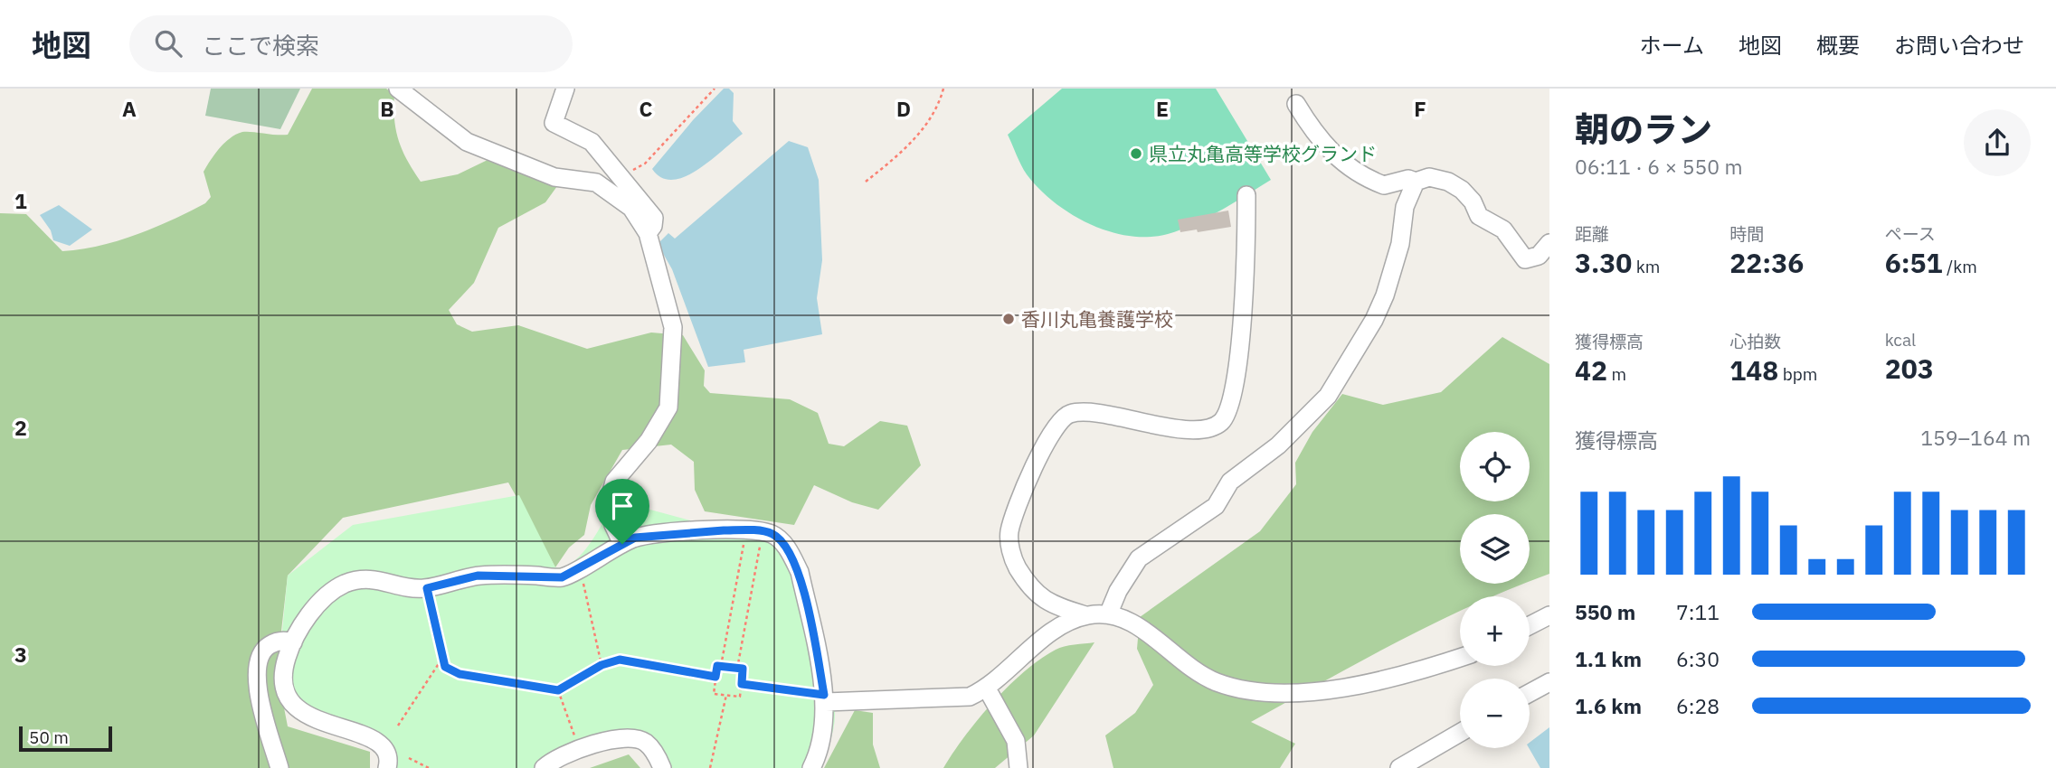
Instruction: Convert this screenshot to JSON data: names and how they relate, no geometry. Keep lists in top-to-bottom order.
{
  "places": ["県立丸亀高等学校グランド", "香川丸亀養護学校"],
  "scale_bar": "50 m",
  "page": {
    "header": "地図",
    "search": "ここで検索",
    "nav": [
      "ホーム",
      "地図",
      "概要",
      "お問い合わせ"
    ],
    "heading": ["朝のラン", "06:11 · 6 × 550 m"],
    "stats": [
      ["距離", "3.30 km"],
      ["時間", "22:36"],
      ["ペース", "6:51 /km"],
      ["獲得標高", "42 m"],
      ["心拍数", "148 bpm"],
      ["kcal", "203"]
    ],
    "chart": ["獲得標高", "159–164 m"],
    "map_buttons": ["+", "−"],
    "list": [
      {
        "name": "550 m",
        "note": "7:11"
      },
      {
        "name": "1.1 km",
        "note": "6:30"
      },
      {
        "name": "1.6 km",
        "note": "6:28"
      }
    ],
    "scale": "50 m"
  },
  "grid": {
    "columns": [
      "A",
      "B",
      "C",
      "D",
      "E",
      "F"
    ],
    "rows": ["1", "2", "3"]
  }
}
